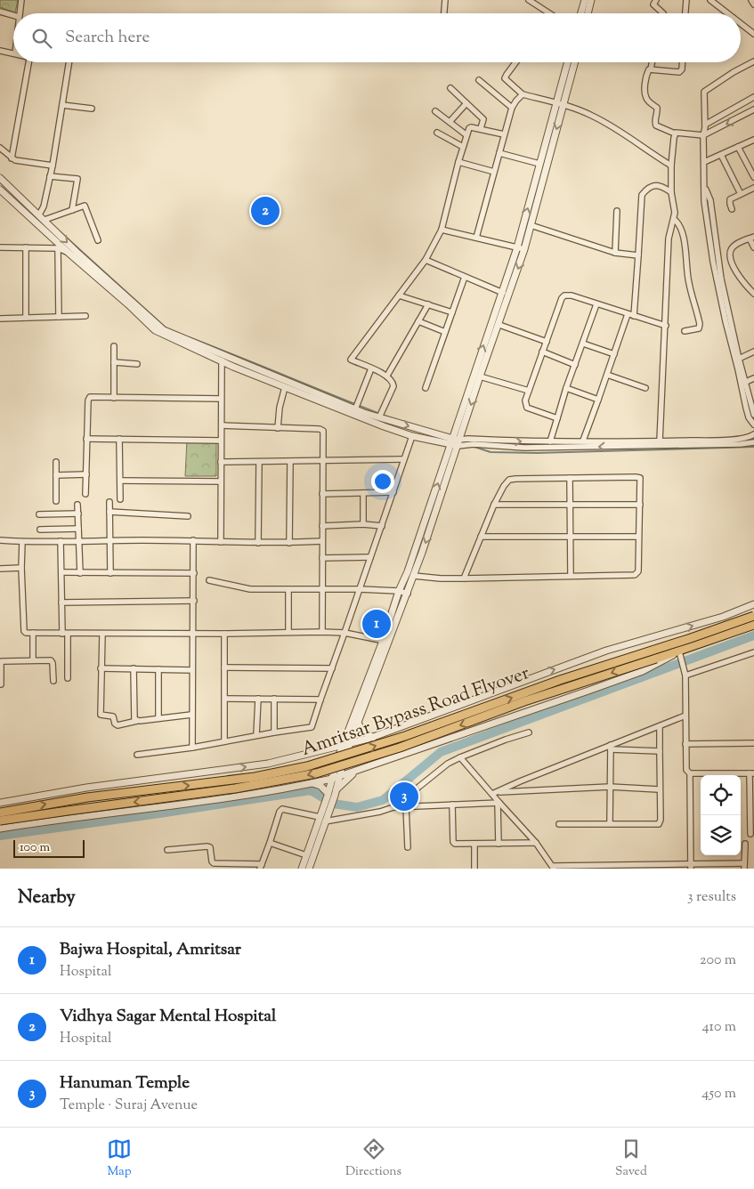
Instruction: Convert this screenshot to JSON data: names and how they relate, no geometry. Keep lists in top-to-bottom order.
{
  "streets": {
    "highway": ["Amritsar Bypass Road Flyover"]
  },
  "scale_bar": "100 m",
  "page": {
    "search": "Search here",
    "pins": ["2", "1", "3"],
    "scale": "100 m",
    "heading": ["Nearby", "3 results"],
    "list": [
      {
        "mark": "1",
        "name": "Bajwa Hospital, Amritsar",
        "note": "Hospital",
        "value": "200 m"
      },
      {
        "mark": "2",
        "name": "Vidhya Sagar Mental Hospital",
        "note": "Hospital",
        "value": "410 m"
      },
      {
        "mark": "3",
        "name": "Hanuman Temple",
        "note": "Temple · Suraj Avenue",
        "value": "450 m"
      }
    ],
    "nav": ["Map", "Directions", "Saved"]
  }
}
